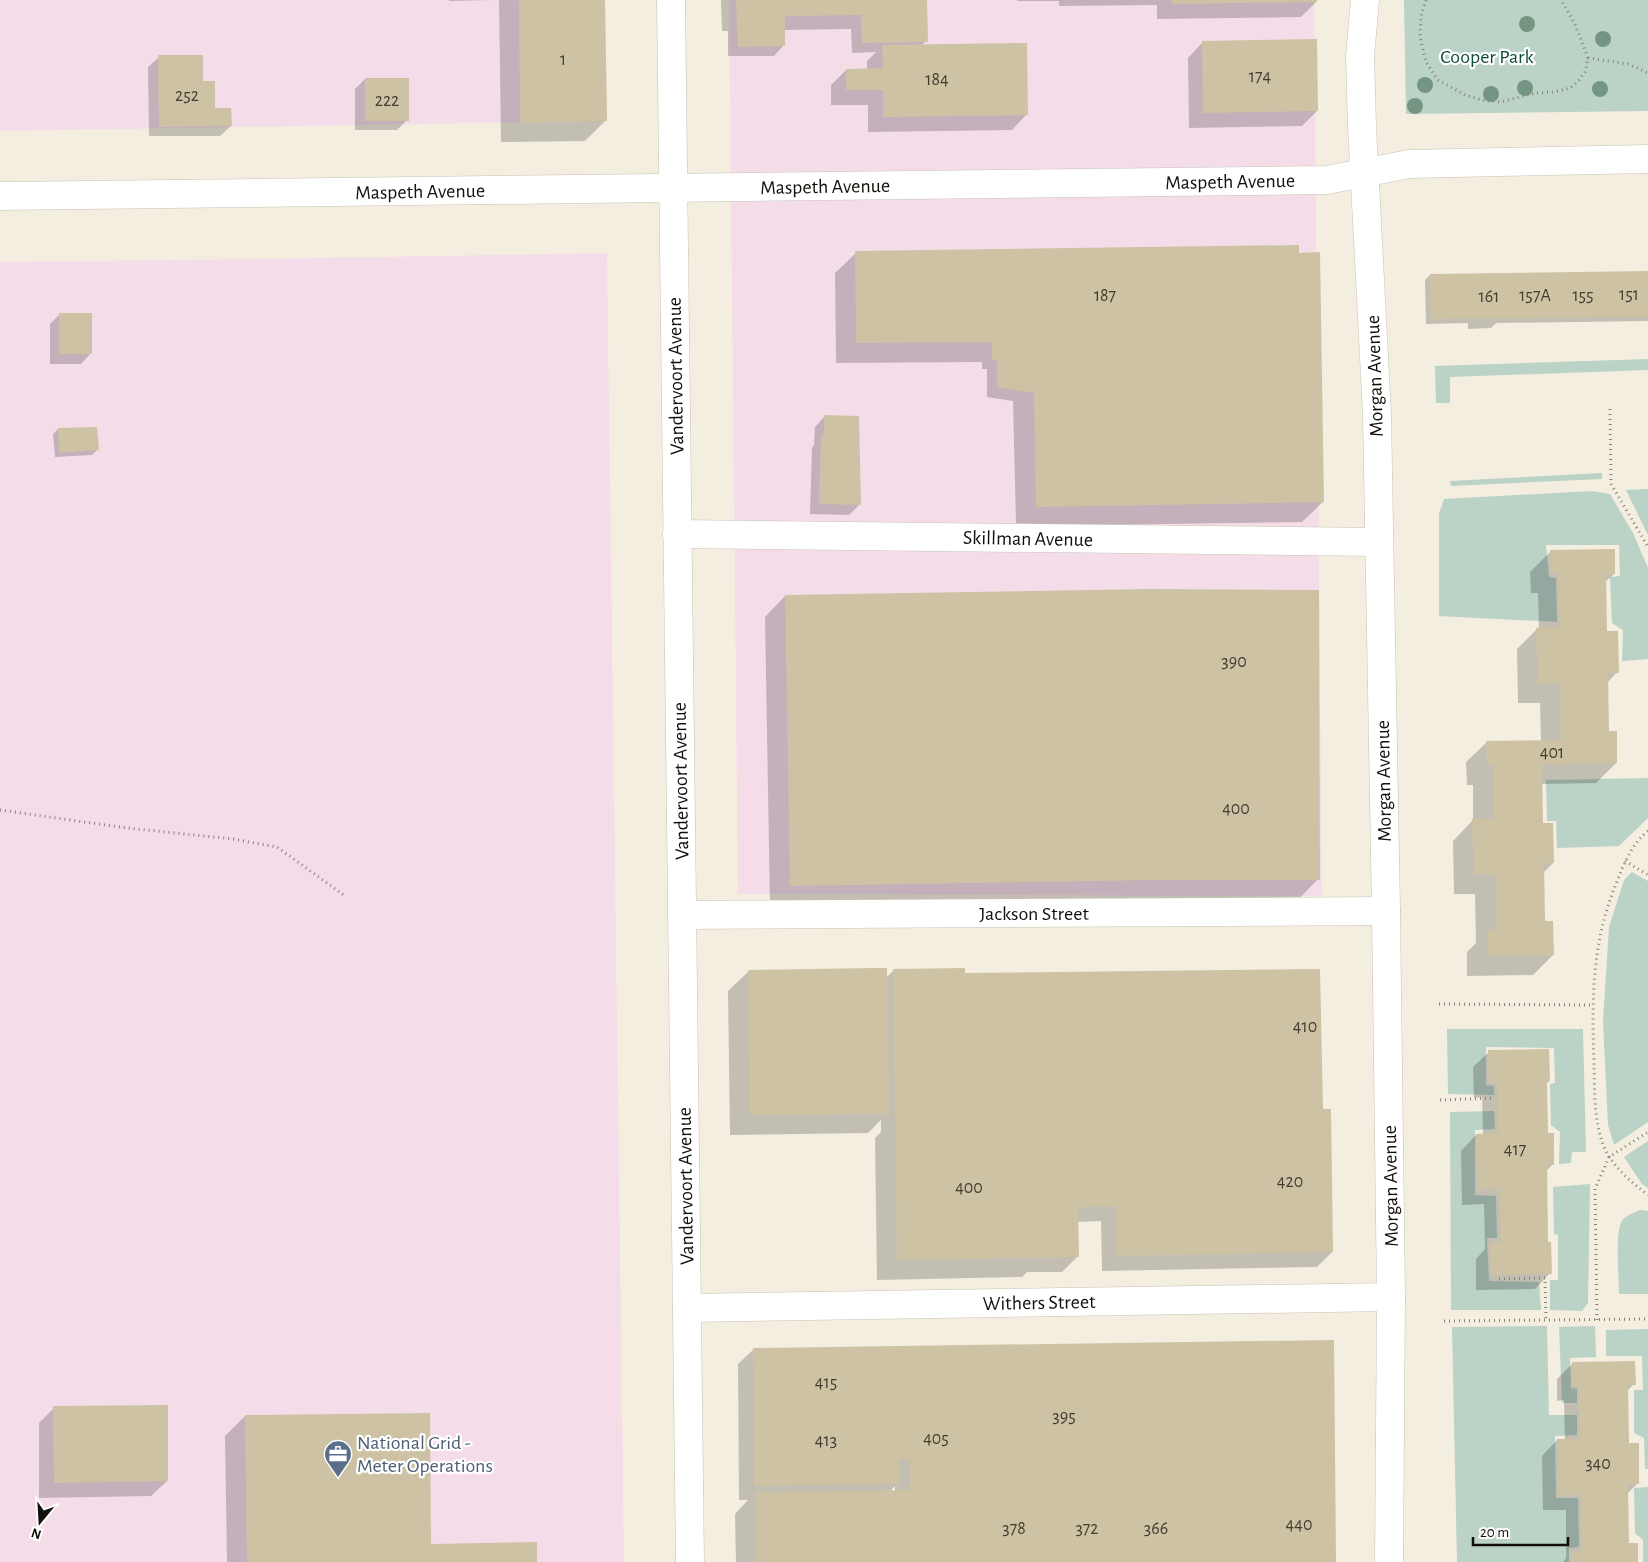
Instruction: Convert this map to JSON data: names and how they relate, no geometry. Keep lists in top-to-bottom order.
{
  "streets": {
    "street": [
      "Maspeth Avenue",
      "Vandervoort Avenue",
      "Morgan Avenue",
      "Skillman Avenue",
      "Jackson Street",
      "Withers Street"
    ]
  },
  "crossings": [
    ["Maspeth Avenue", "Vandervoort Avenue"],
    ["Maspeth Avenue", "Morgan Avenue"],
    ["Vandervoort Avenue", "Skillman Avenue"],
    ["Vandervoort Avenue", "Jackson Street"],
    ["Vandervoort Avenue", "Withers Street"],
    ["Morgan Avenue", "Skillman Avenue"],
    ["Morgan Avenue", "Jackson Street"],
    ["Morgan Avenue", "Withers Street"]
  ],
  "parks": ["Cooper Park"],
  "places": {
    "office": ["National Grid - Meter Operations"]
  },
  "house_numbers": [
    "1",
    "174",
    "184",
    "252",
    "222",
    "151",
    "187",
    "157A",
    "155",
    "161",
    "390",
    "401",
    "400",
    "410",
    "417",
    "420",
    "400",
    "415",
    "395",
    "405",
    "413",
    "340",
    "440",
    "378",
    "372",
    "366"
  ],
  "scale_bar": "20 m",
  "north": "bottom"
}
